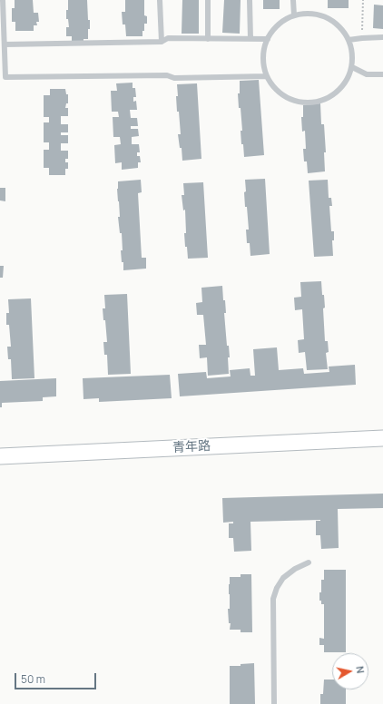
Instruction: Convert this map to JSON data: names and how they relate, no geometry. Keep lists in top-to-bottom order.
{
  "streets": {
    "street": ["青年路"]
  },
  "scale_bar": "50 m",
  "north": "right"
}
